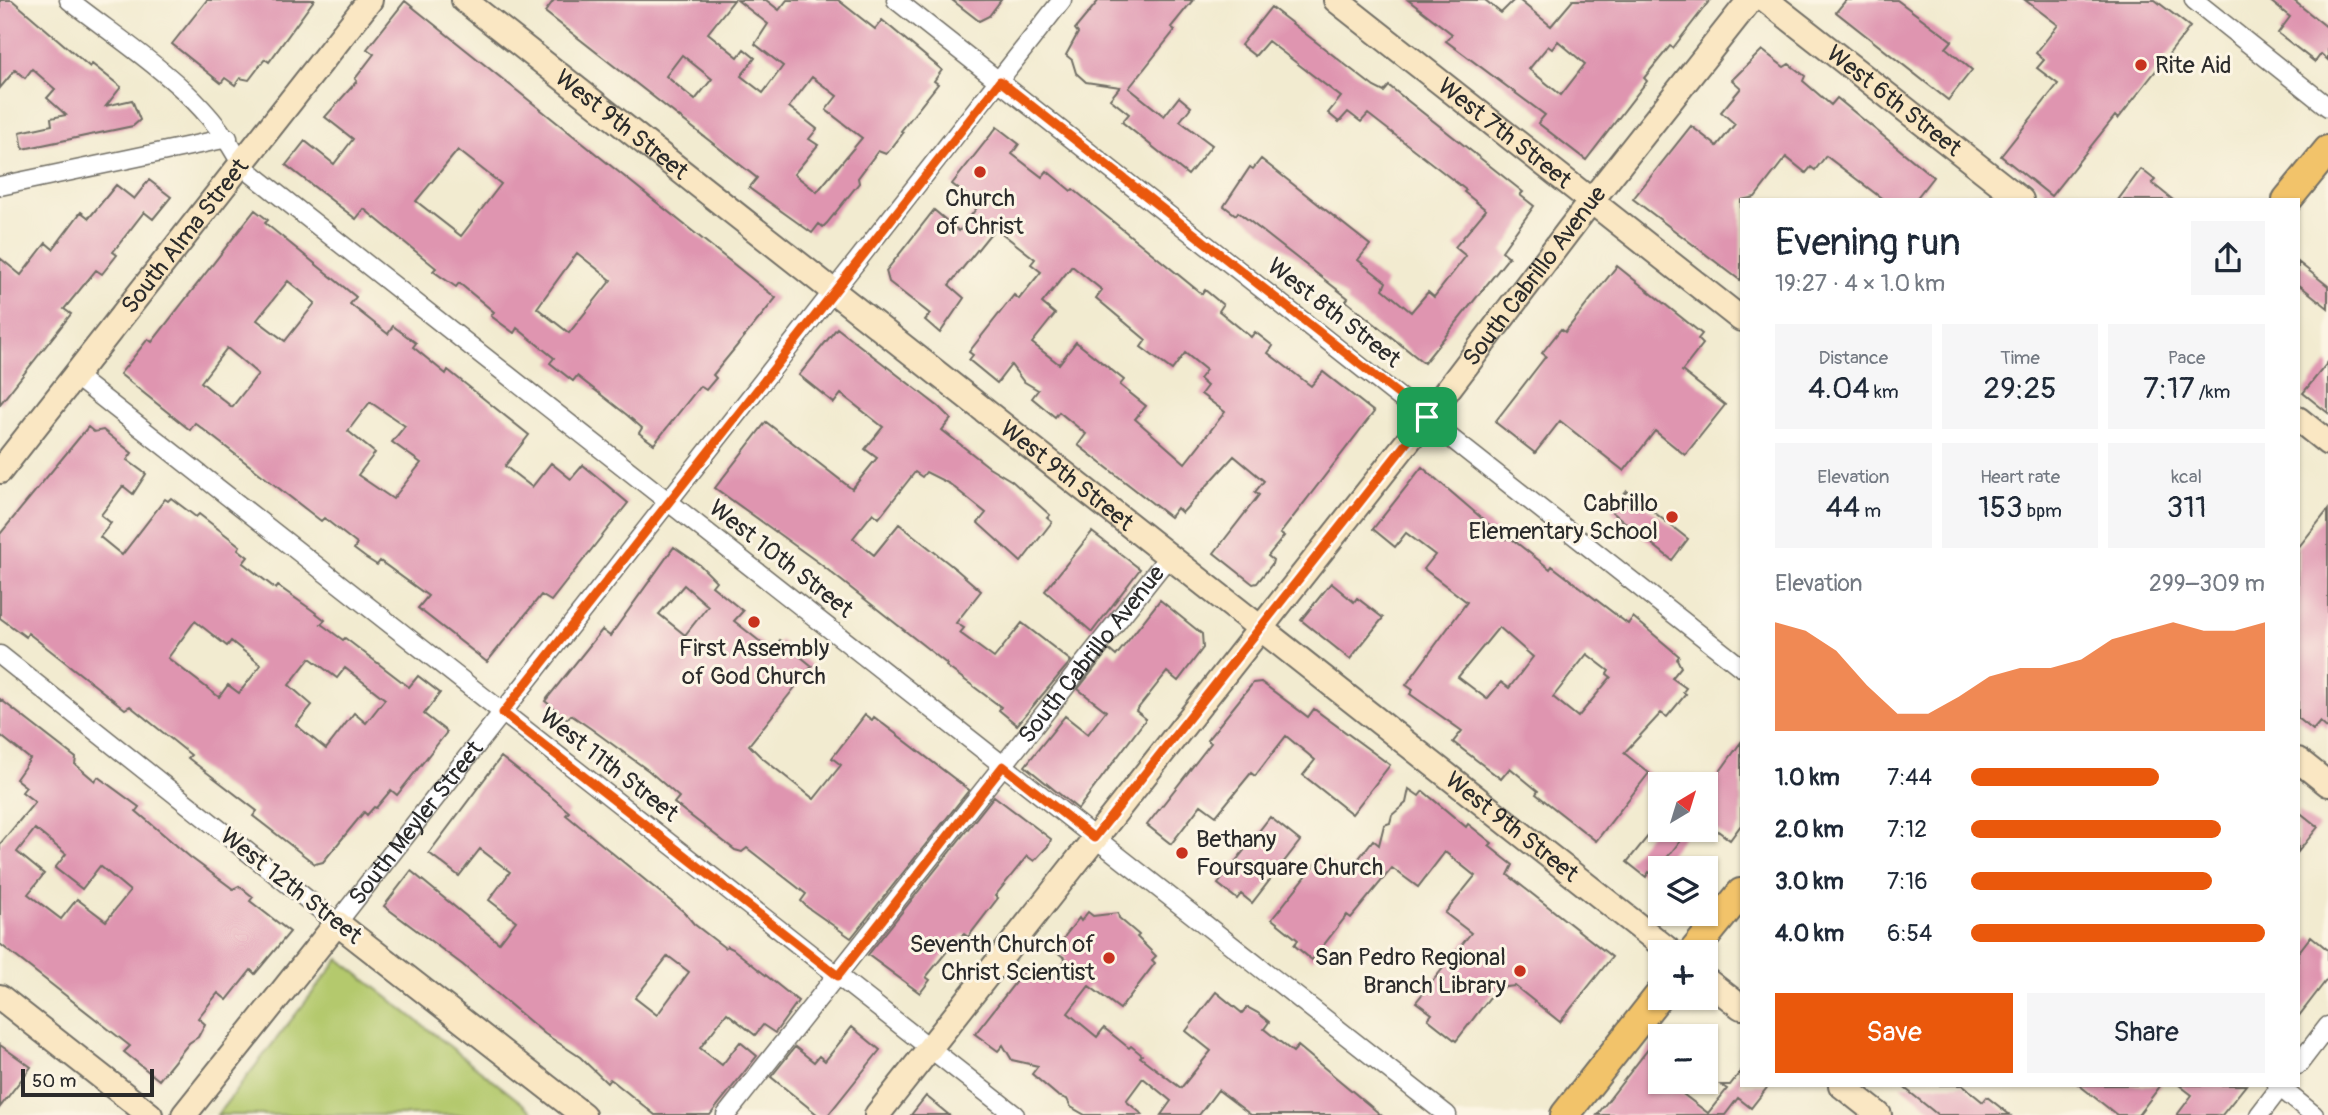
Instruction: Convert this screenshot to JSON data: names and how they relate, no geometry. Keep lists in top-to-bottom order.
{
  "streets": {
    "street": [
      "West 6th Street",
      "West 9th Street",
      "West 7th Street",
      "South Alma Street",
      "South Cabrillo Avenue",
      "West 8th Street",
      "West 10th Street",
      "West 11th Street",
      "South Meyler Street",
      "West 12th Street"
    ]
  },
  "crossings": [
    ["West 9th Street", "South Cabrillo Avenue"],
    ["West 9th Street", "South Meyler Street"],
    ["West 7th Street", "South Cabrillo Avenue"],
    ["South Alma Street", "West 10th Street"],
    ["South Alma Street", "West 11th Street"],
    ["South Cabrillo Avenue", "West 8th Street"],
    ["South Cabrillo Avenue", "West 10th Street"],
    ["South Cabrillo Avenue", "West 11th Street"],
    ["West 8th Street", "South Meyler Street"],
    ["West 10th Street", "South Meyler Street"],
    ["West 11th Street", "South Meyler Street"],
    ["South Meyler Street", "West 12th Street"]
  ],
  "places": [
    "Rite Aid",
    "Church of Christ",
    "Cabrillo Elementary School",
    "First Assembly of God Church",
    "Bethany Foursquare Church",
    "Seventh Church of Christ Scientist",
    "San Pedro Regional Branch Library"
  ],
  "scale_bar": "50 m",
  "north": "top right",
  "page": {
    "heading": ["Evening run", "19:27 · 4 × 1.0 km"],
    "stats": [
      ["Distance", "4.04 km"],
      ["Time", "29:25"],
      ["Pace", "7:17 /km"],
      ["Elevation", "44 m"],
      ["Heart rate", "153 bpm"],
      ["kcal", "311"]
    ],
    "chart": ["Elevation", "299–309 m"],
    "list": [
      {
        "name": "1.0 km",
        "note": "7:44"
      },
      {
        "name": "2.0 km",
        "note": "7:12"
      },
      {
        "name": "3.0 km",
        "note": "7:16"
      },
      {
        "name": "4.0 km",
        "note": "6:54"
      }
    ],
    "map_buttons": ["+", "−"],
    "buttons": ["Save", "Share"],
    "scale": "50 m"
  }
}
